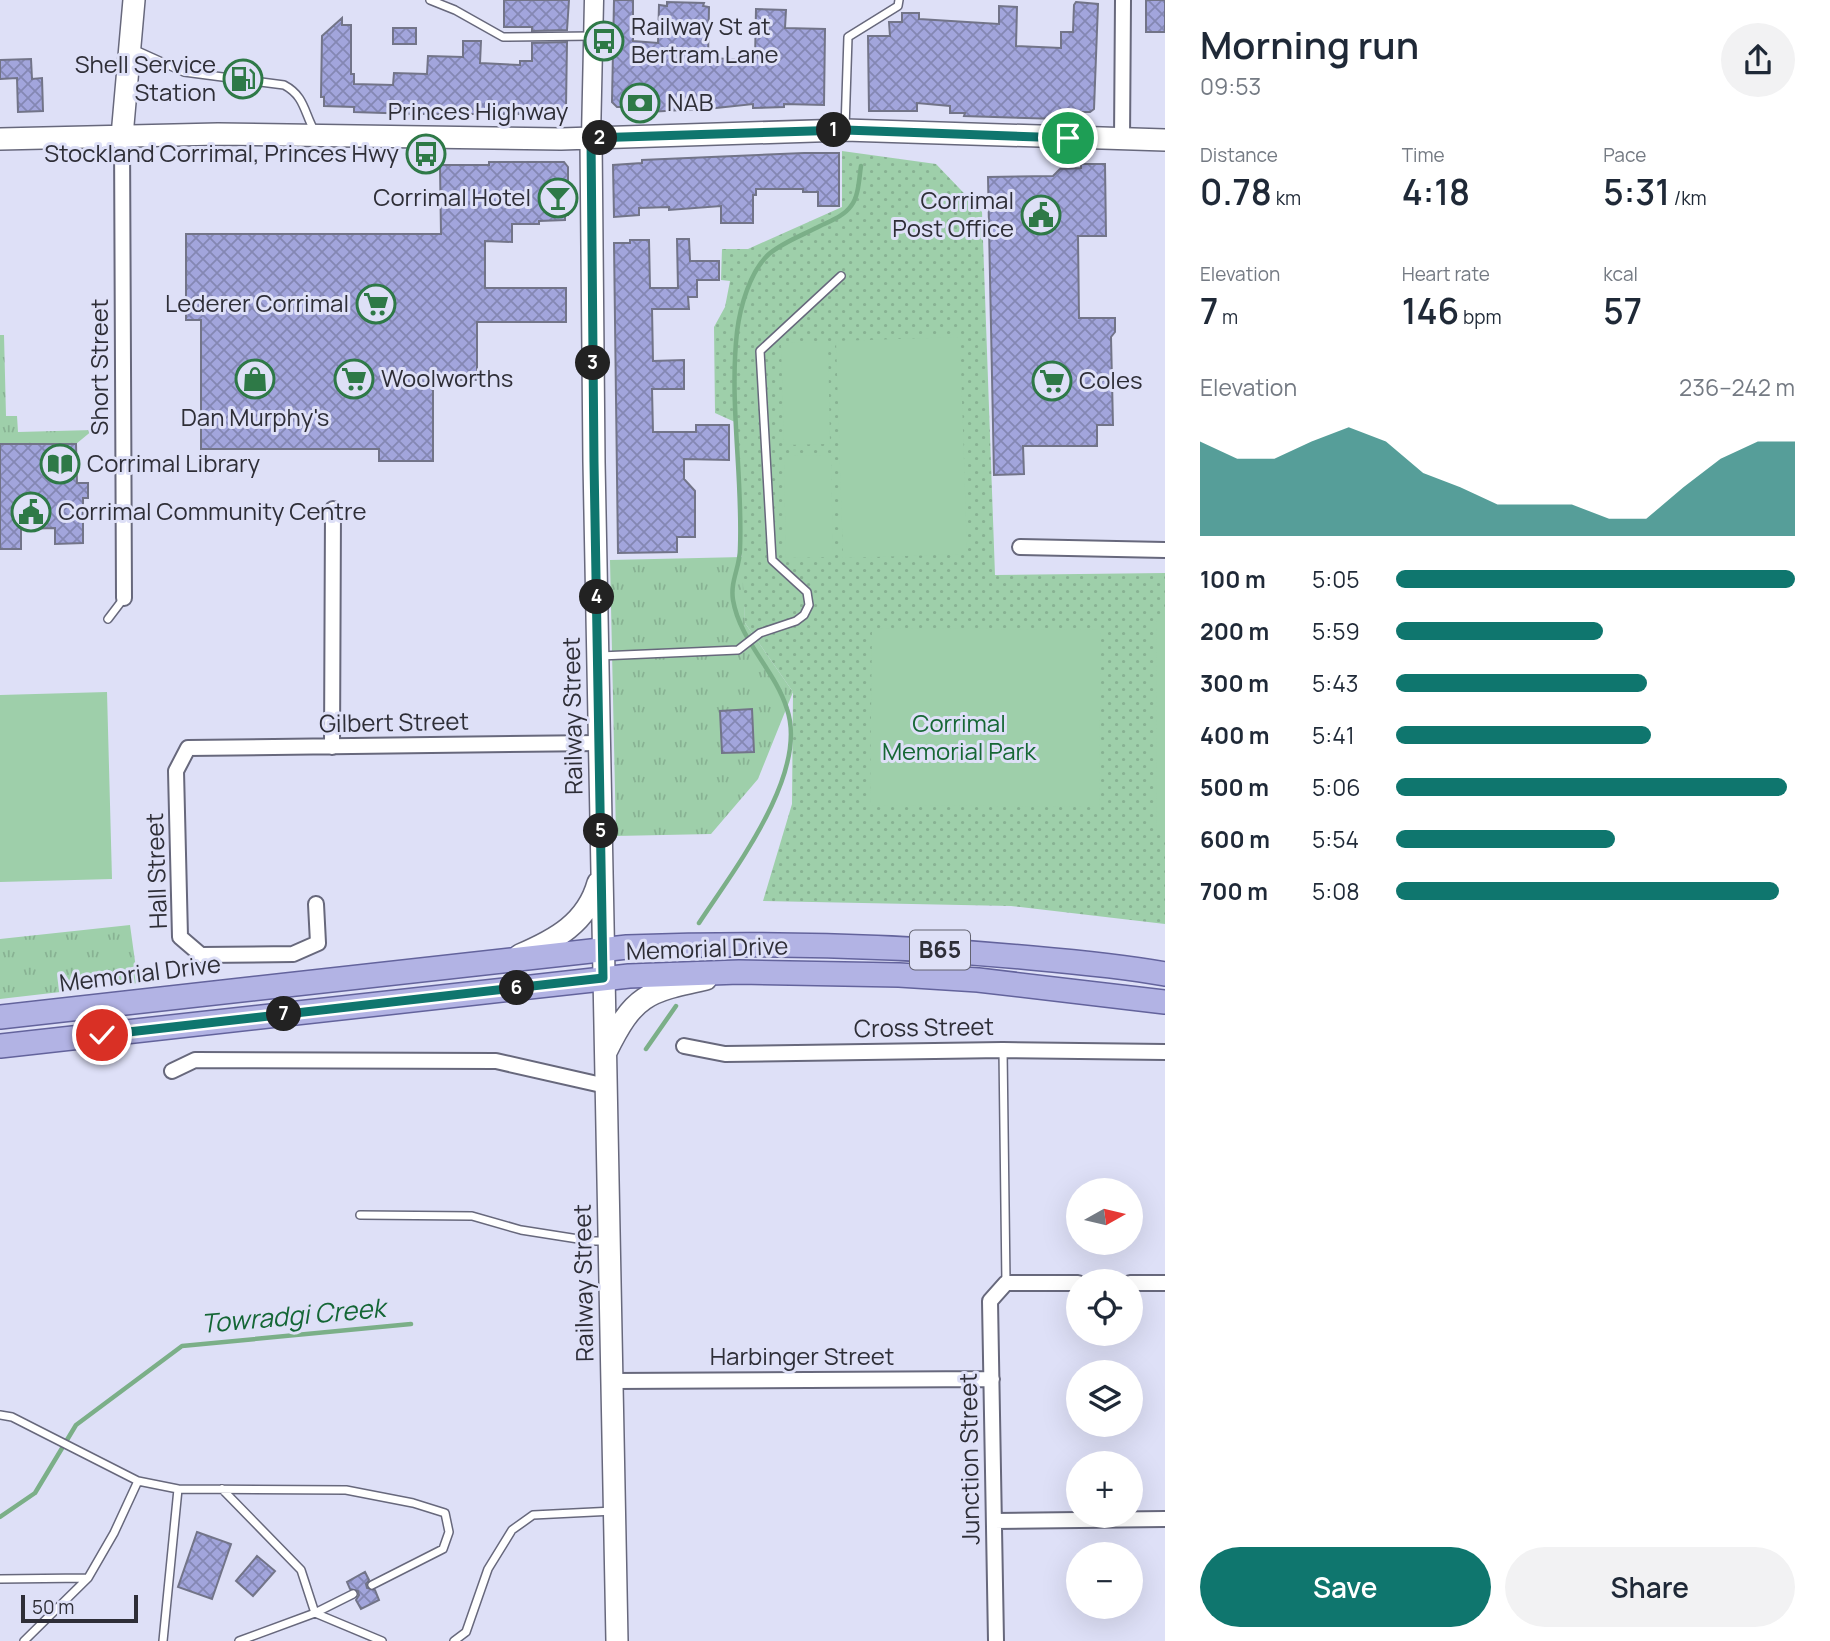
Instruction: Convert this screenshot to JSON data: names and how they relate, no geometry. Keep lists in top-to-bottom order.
{
  "streets": {
    "main road": [
      "Princes Highway",
      "Railway Street",
      "Memorial Drive",
      "B65"
    ],
    "street": [
      "Short Street",
      "Gilbert Street",
      "Hall Street",
      "Cross Street",
      "Harbinger Street",
      "Junction Street"
    ]
  },
  "crossings": [
    ["Princes Highway", "Short Street"],
    ["Princes Highway", "Railway Street"],
    ["Railway Street", "Gilbert Street"],
    ["Railway Street", "Memorial Drive"],
    ["Railway Street", "Harbinger Street"],
    ["Gilbert Street", "Hall Street"],
    ["Harbinger Street", "Junction Street"]
  ],
  "water": ["Towradgi Creek"],
  "parks": ["Corrimal Memorial Park"],
  "places": {
    "bus stop": ["Railway St at Bertram Lane", "Stockland Corrimal, Princes Hwy"],
    "fuel station": ["Shell Service Station"],
    "bank": ["NAB"],
    "bar": ["Corrimal Hotel"],
    "public building": ["Corrimal Post Office", "Corrimal Community Centre"],
    "supermarket": ["Lederer Corrimal", "Woolworths", "Coles"],
    "shop": ["Dan Murphy's"],
    "library": ["Corrimal Library"]
  },
  "scale_bar": "50 m",
  "north": "right",
  "page": {
    "heading": ["Morning run", "09:53"],
    "pins": [
      "1",
      "2",
      "3",
      "4",
      "5",
      "6",
      "7"
    ],
    "stats": [
      ["Distance", "0.78 km"],
      ["Time", "4:18"],
      ["Pace", "5:31 /km"],
      ["Elevation", "7 m"],
      ["Heart rate", "146 bpm"],
      ["kcal", "57"]
    ],
    "chart": ["Elevation", "236–242 m"],
    "list": [
      {
        "name": "100 m",
        "note": "5:05"
      },
      {
        "name": "200 m",
        "note": "5:59"
      },
      {
        "name": "300 m",
        "note": "5:43"
      },
      {
        "name": "400 m",
        "note": "5:41"
      },
      {
        "name": "500 m",
        "note": "5:06"
      },
      {
        "name": "600 m",
        "note": "5:54"
      },
      {
        "name": "700 m",
        "note": "5:08"
      }
    ],
    "map_buttons": ["+", "−"],
    "buttons": ["Save", "Share"],
    "scale": "50 m"
  }
}
